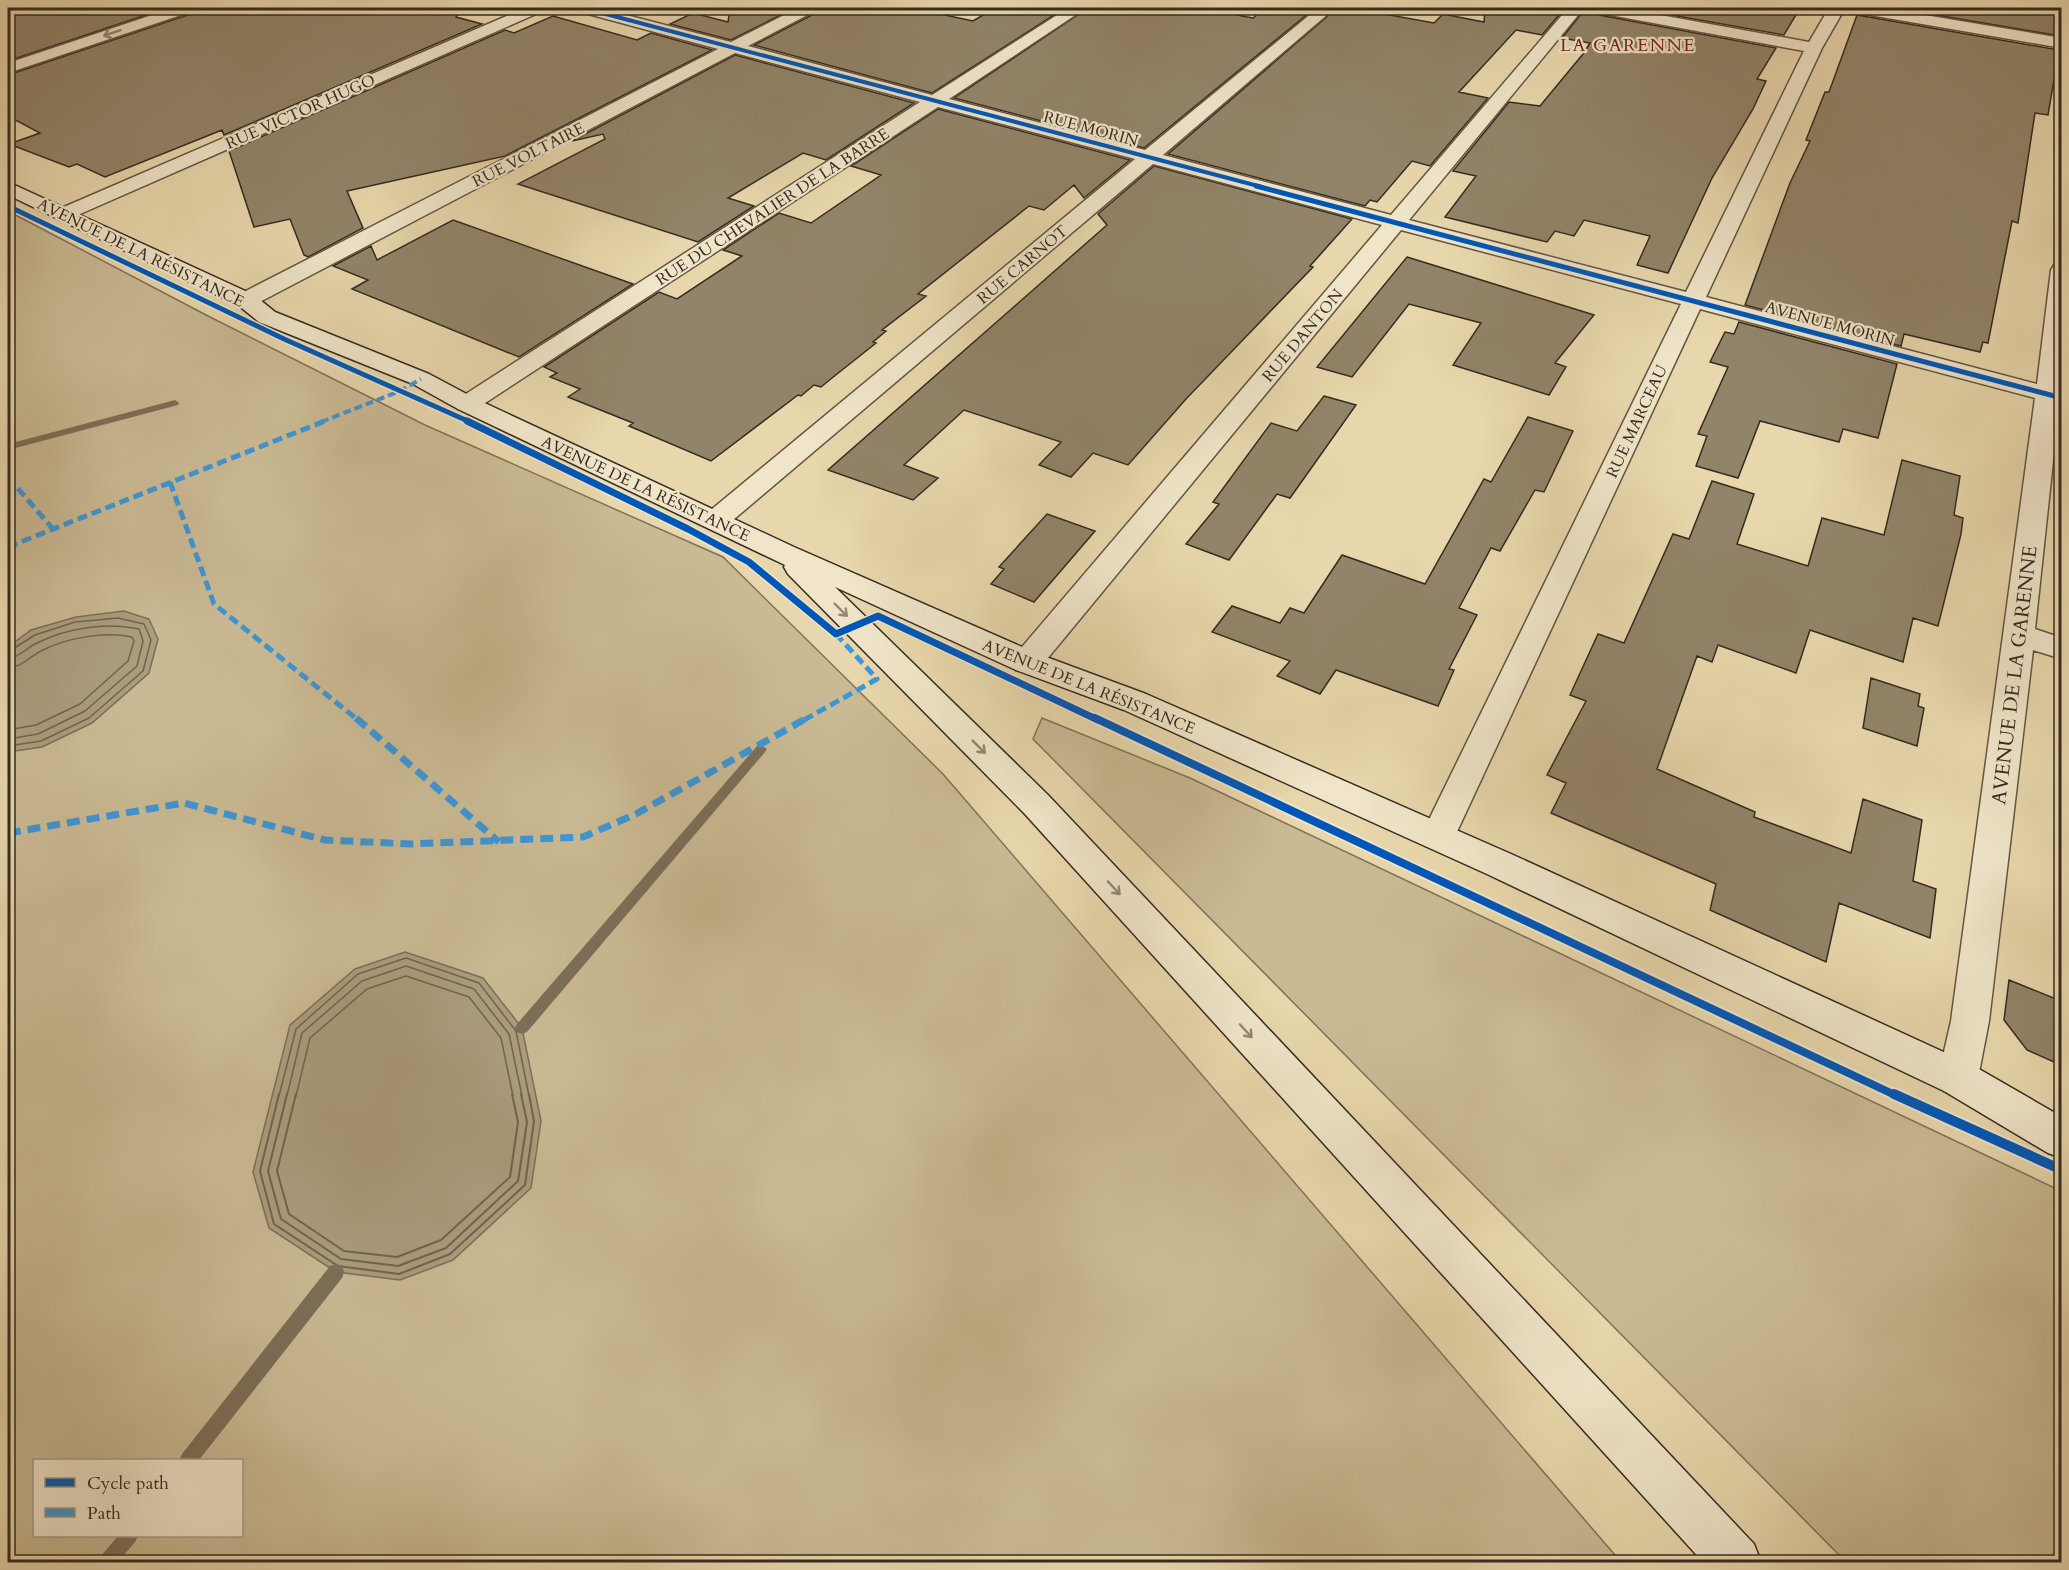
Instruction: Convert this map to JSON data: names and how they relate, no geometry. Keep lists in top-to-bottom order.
{
  "streets": {
    "street": [
      "RUE VICTOR HUGO",
      "RUE MORIN",
      "RUE VOLTAIRE",
      "RUE DU CHEVALIER DE LA BARRE",
      "AVENUE DE LA RÉSISTANCE",
      "RUE CARNOT",
      "AVENUE MORIN",
      "RUE DANTON",
      "RUE MARCEAU",
      "AVENUE DE LA GARENNE"
    ]
  },
  "crossings": [
    ["RUE VICTOR HUGO", "AVENUE DE LA RÉSISTANCE"],
    ["RUE MORIN", "RUE VOLTAIRE"],
    ["RUE MORIN", "RUE DU CHEVALIER DE LA BARRE"],
    ["RUE MORIN", "RUE CARNOT"],
    ["RUE MORIN", "AVENUE MORIN"],
    ["RUE MORIN", "RUE DANTON"],
    ["RUE VOLTAIRE", "AVENUE DE LA RÉSISTANCE"],
    ["RUE DU CHEVALIER DE LA BARRE", "AVENUE DE LA RÉSISTANCE"],
    ["AVENUE DE LA RÉSISTANCE", "RUE CARNOT"],
    ["AVENUE DE LA RÉSISTANCE", "RUE DANTON"],
    ["AVENUE DE LA RÉSISTANCE", "RUE MARCEAU"],
    ["AVENUE DE LA RÉSISTANCE", "AVENUE DE LA GARENNE"],
    ["AVENUE MORIN", "RUE MARCEAU"],
    ["AVENUE MORIN", "AVENUE DE LA GARENNE"]
  ],
  "districts": ["LA GARENNE"],
  "legend": ["Cycle path", "Path"]
}
